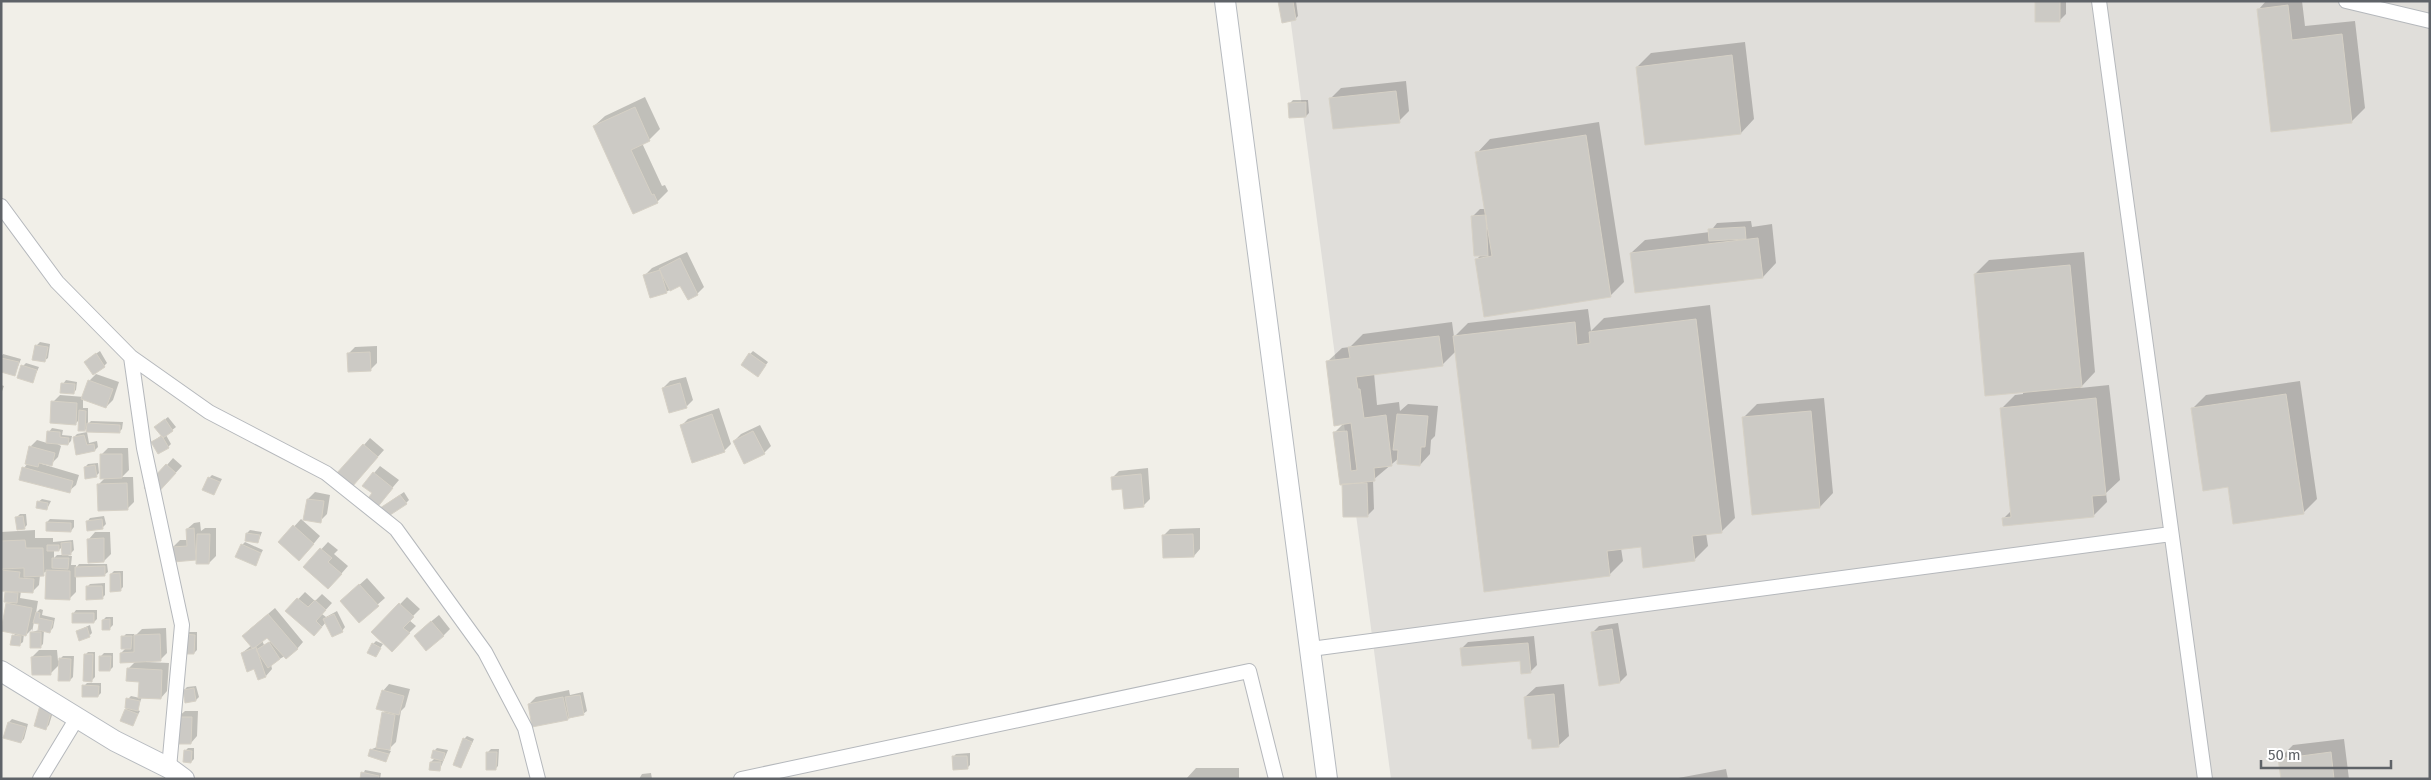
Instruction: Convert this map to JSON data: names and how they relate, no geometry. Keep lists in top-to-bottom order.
{
  "scale_bar": "50 m"
}
